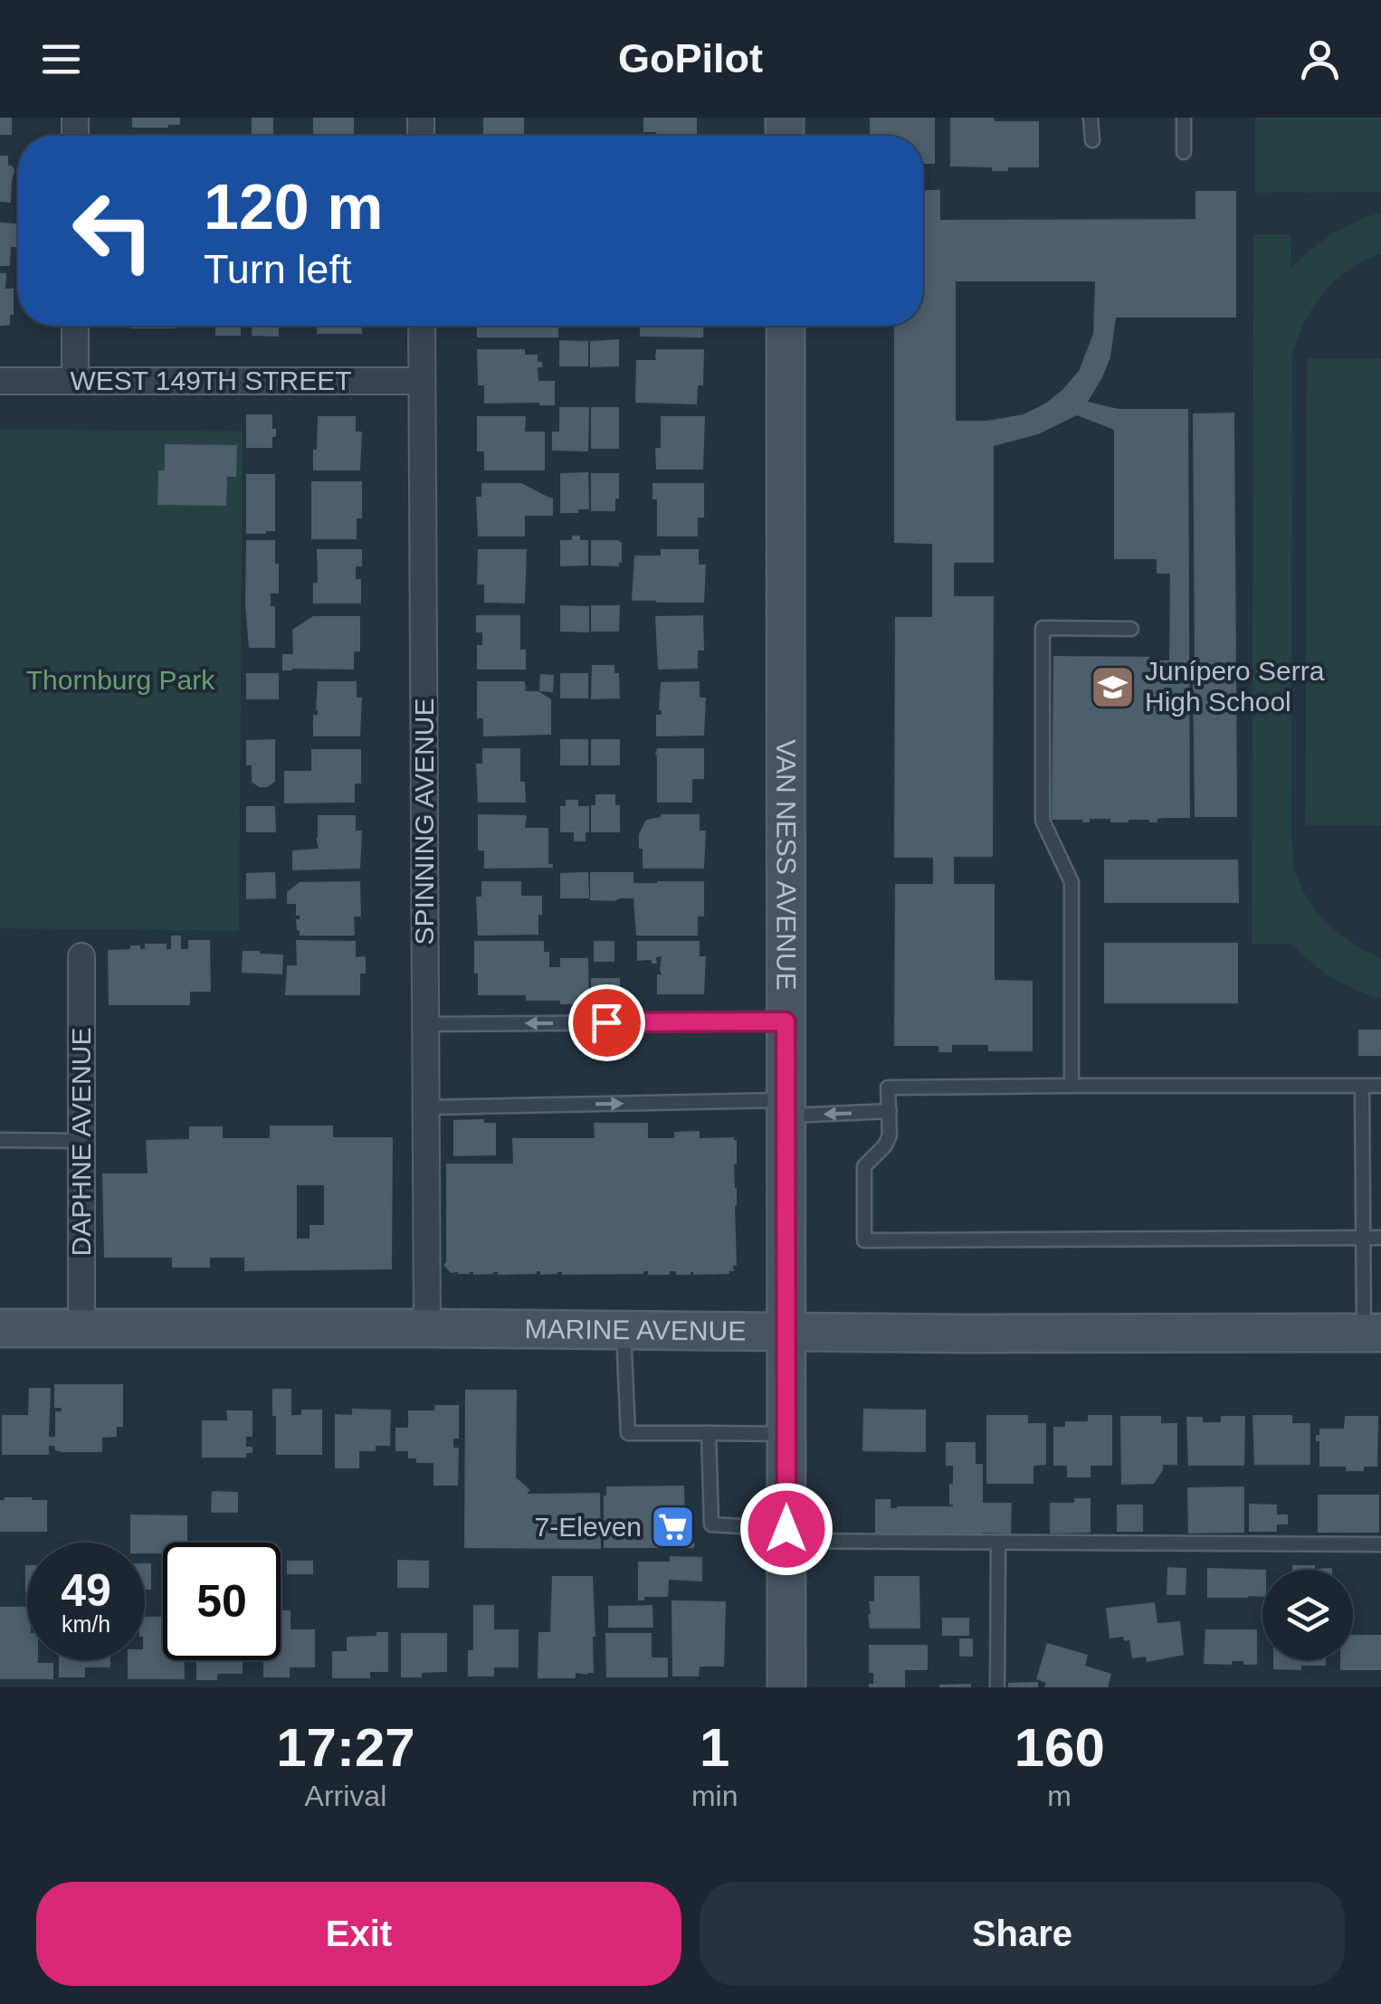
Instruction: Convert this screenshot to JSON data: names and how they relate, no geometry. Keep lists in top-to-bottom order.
{
  "streets": {
    "main road": ["VAN NESS AVENUE", "MARINE AVENUE"],
    "street": ["WEST 149TH STREET", "SPINNING AVENUE", "DAPHNE AVENUE"]
  },
  "crossings": [
    ["WEST 149TH STREET", "SPINNING AVENUE"],
    ["SPINNING AVENUE", "MARINE AVENUE"],
    ["VAN NESS AVENUE", "MARINE AVENUE"],
    ["DAPHNE AVENUE", "MARINE AVENUE"]
  ],
  "parks": ["Thornburg Park"],
  "places": {
    "school or university": ["Junípero Serra High School"],
    "supermarket": ["7-Eleven"]
  },
  "page": {
    "header": "GoPilot",
    "turn": ["120 m", "Turn left"],
    "speed": "49 km/h",
    "limit": "50",
    "eta": [
      "17:27",
      "Arrival",
      "1",
      "min",
      "160",
      "m"
    ],
    "buttons": ["Exit", "Share"]
  }
}
